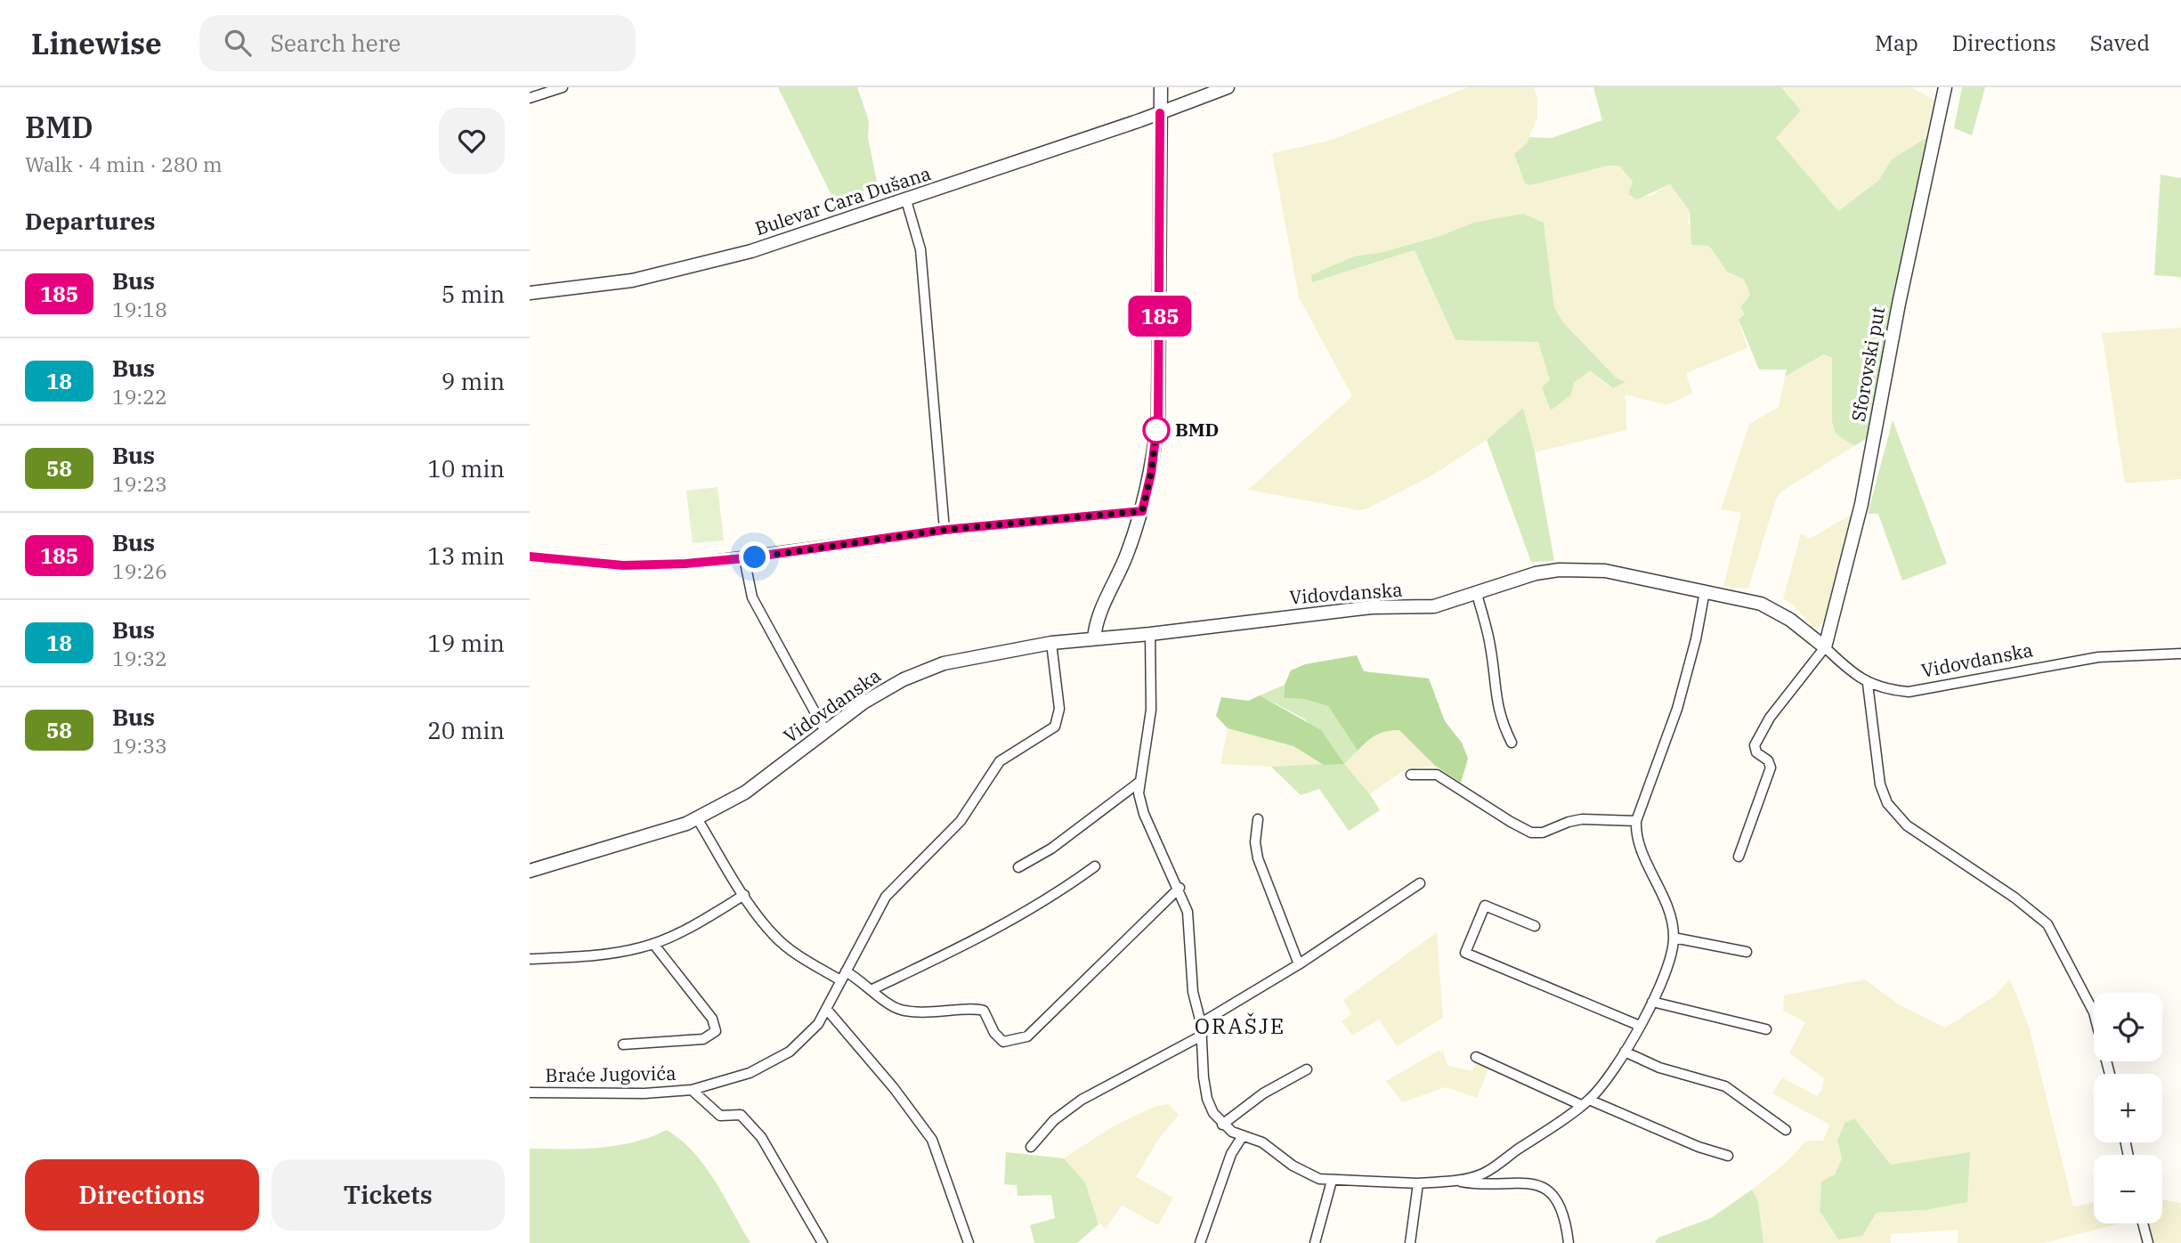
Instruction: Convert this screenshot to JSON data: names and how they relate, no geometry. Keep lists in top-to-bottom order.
{
  "streets": {
    "street": [
      "Bulevar Cara Dušana",
      "Sforovski put",
      "Vidovdanska",
      "Braće Jugovića"
    ]
  },
  "crossings": [
    ["Sforovski put", "Vidovdanska"],
    ["Vidovdanska", "Braće Jugovića"]
  ],
  "districts": ["ORAŠJE"],
  "places": ["BMD"],
  "lines": ["bus line 185"],
  "page": {
    "header": "Linewise",
    "search": "Search here",
    "nav": ["Map", "Directions", "Saved"],
    "heading": [
      ["BMD", "Walk · 4 min · 280 m"],
      "Departures"
    ],
    "on_map": "185",
    "list": [
      {
        "mark": "185",
        "name": "Bus",
        "note": "19:18",
        "value": "5 min"
      },
      {
        "mark": "18",
        "name": "Bus",
        "note": "19:22",
        "value": "9 min"
      },
      {
        "mark": "58",
        "name": "Bus",
        "note": "19:23",
        "value": "10 min"
      },
      {
        "mark": "185",
        "name": "Bus",
        "note": "19:26",
        "value": "13 min"
      },
      {
        "mark": "18",
        "name": "Bus",
        "note": "19:32",
        "value": "19 min"
      },
      {
        "mark": "58",
        "name": "Bus",
        "note": "19:33",
        "value": "20 min"
      }
    ],
    "map_buttons": ["+", "−"],
    "buttons": ["Directions", "Tickets"]
  }
}
